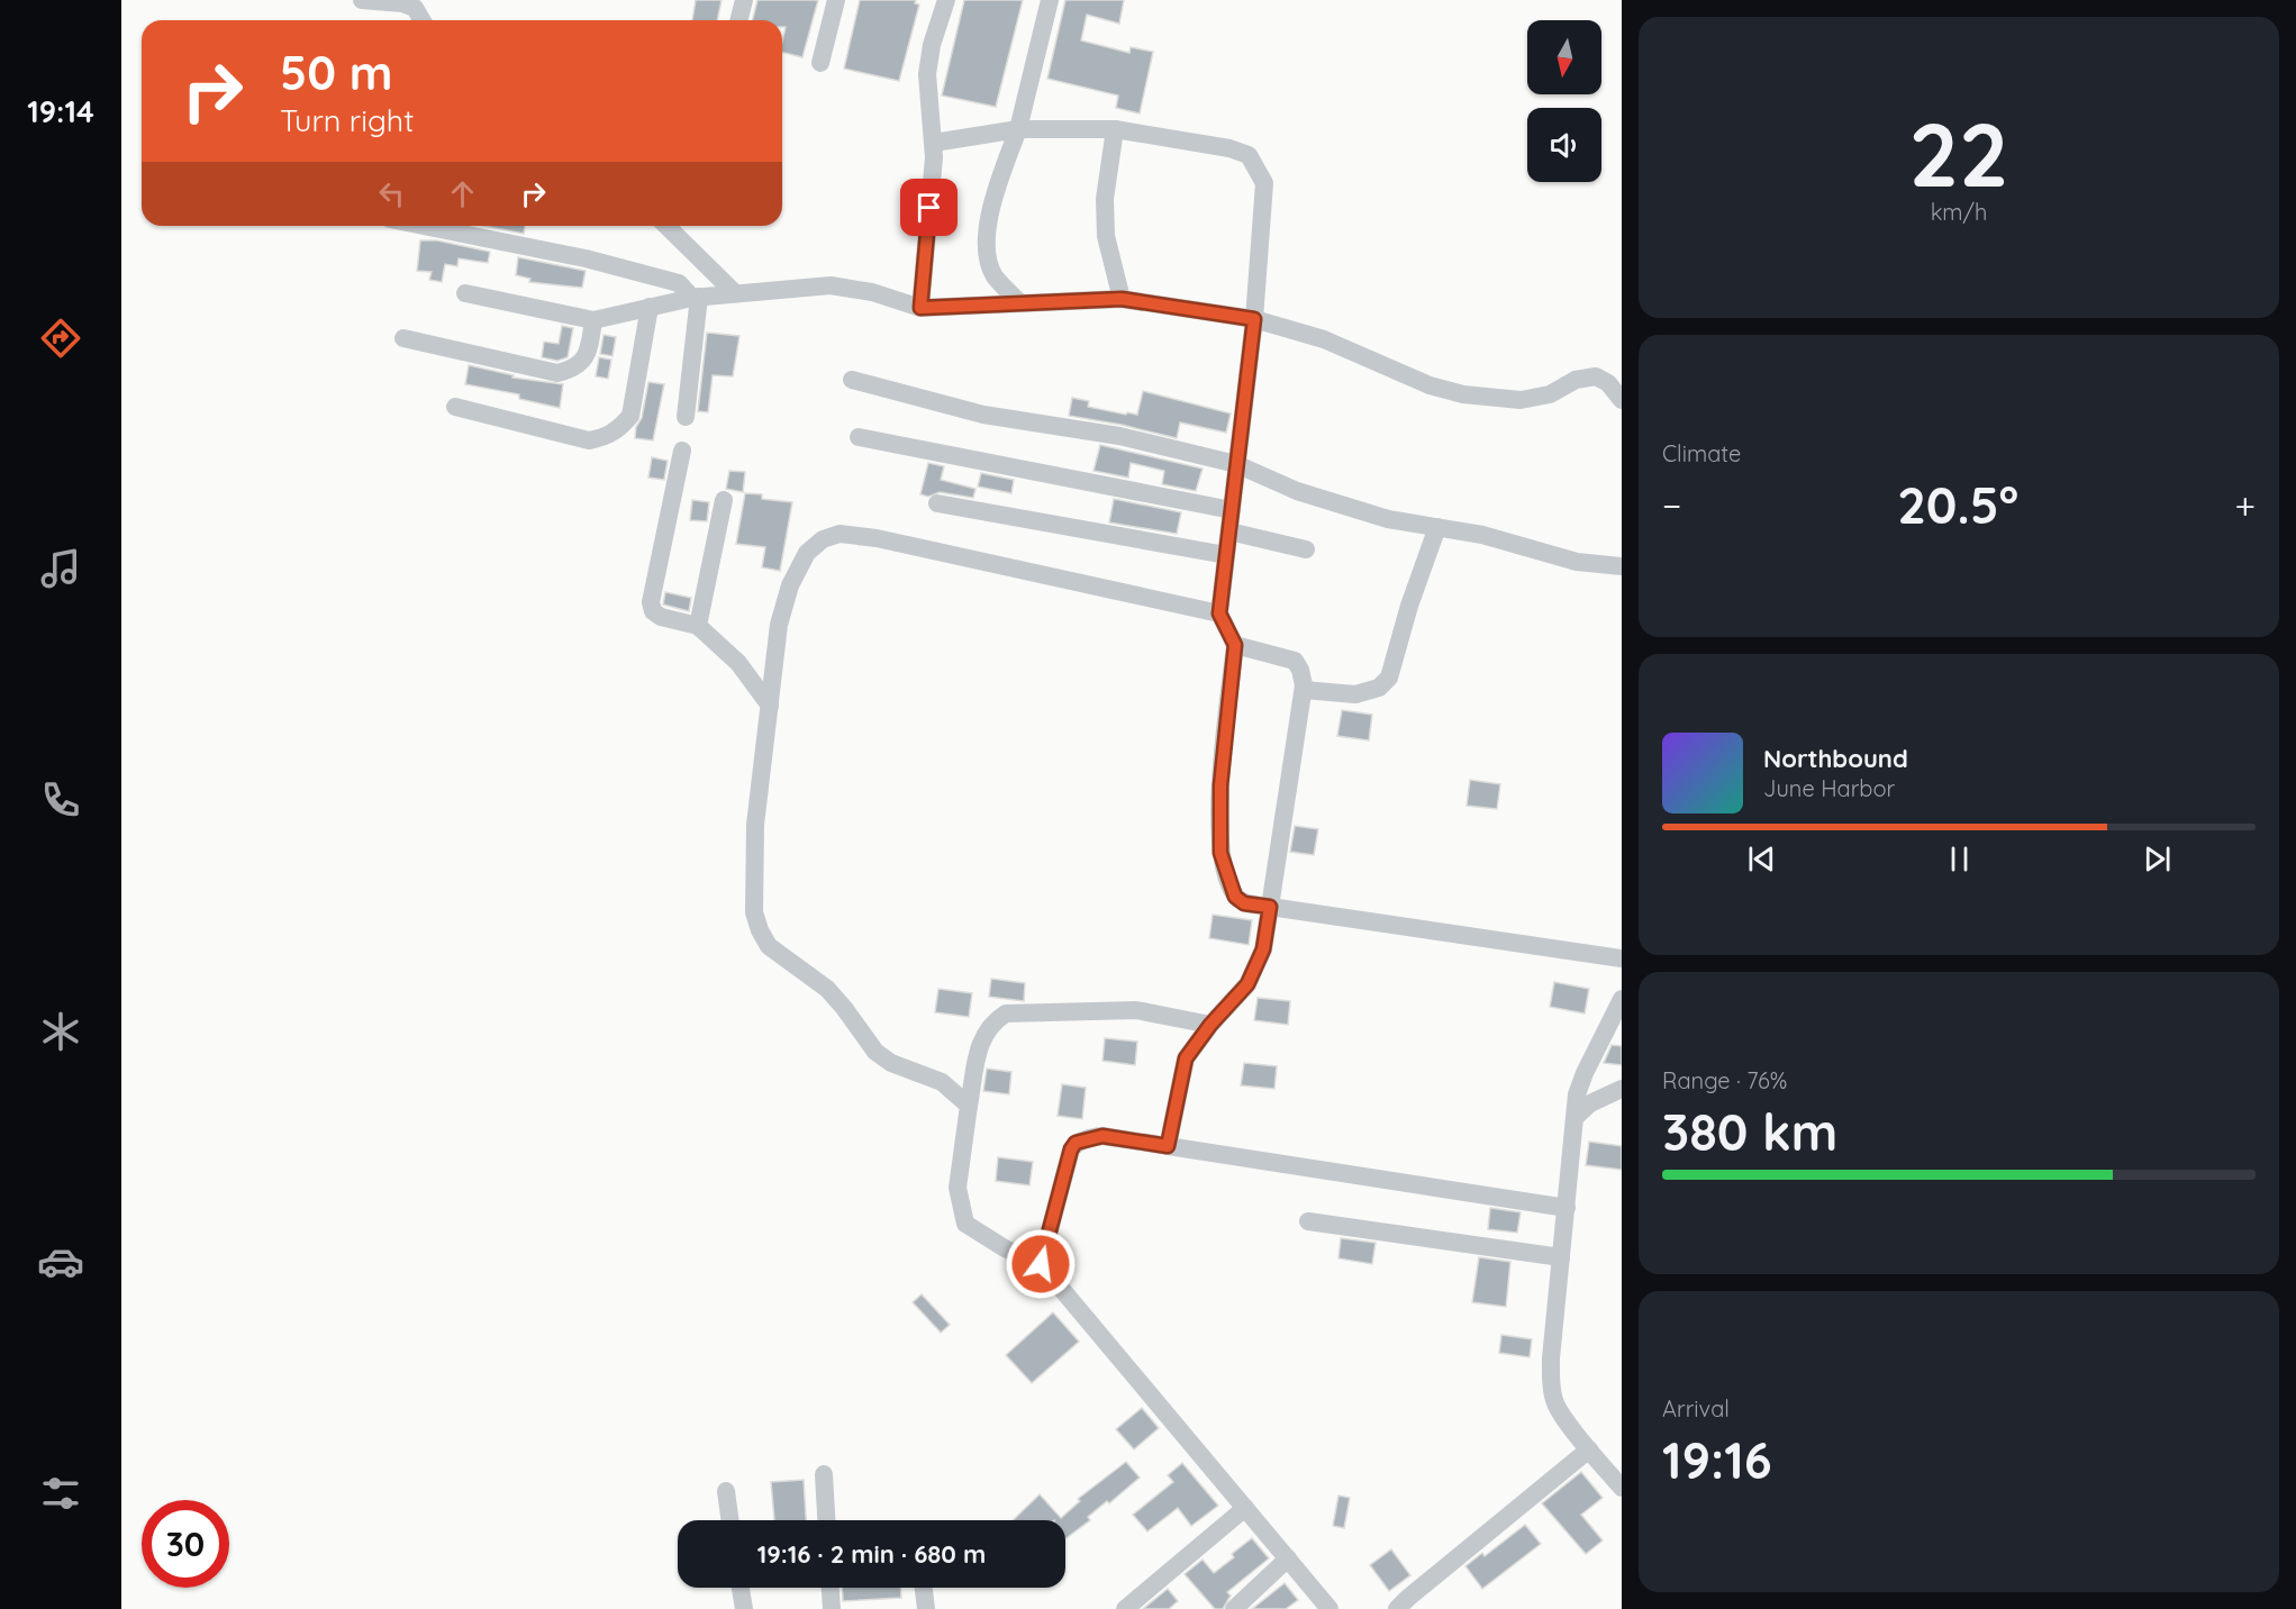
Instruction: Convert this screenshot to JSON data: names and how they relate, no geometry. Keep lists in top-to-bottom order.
{
  "north": "bottom",
  "page": {
    "tabs": "19:14",
    "tile": [
      ["22", "km/h"],
      "Climate",
      ["Range · 76%", "380 km"],
      ["Arrival", "19:16"]
    ],
    "turn": ["50 m", "Turn right"],
    "heat": ["−", "20.5°", "+"],
    "song": ["Northbound", "June Harbor"],
    "limit": "30",
    "trip": "19:16 · 2 min · 680 m"
  }
}
